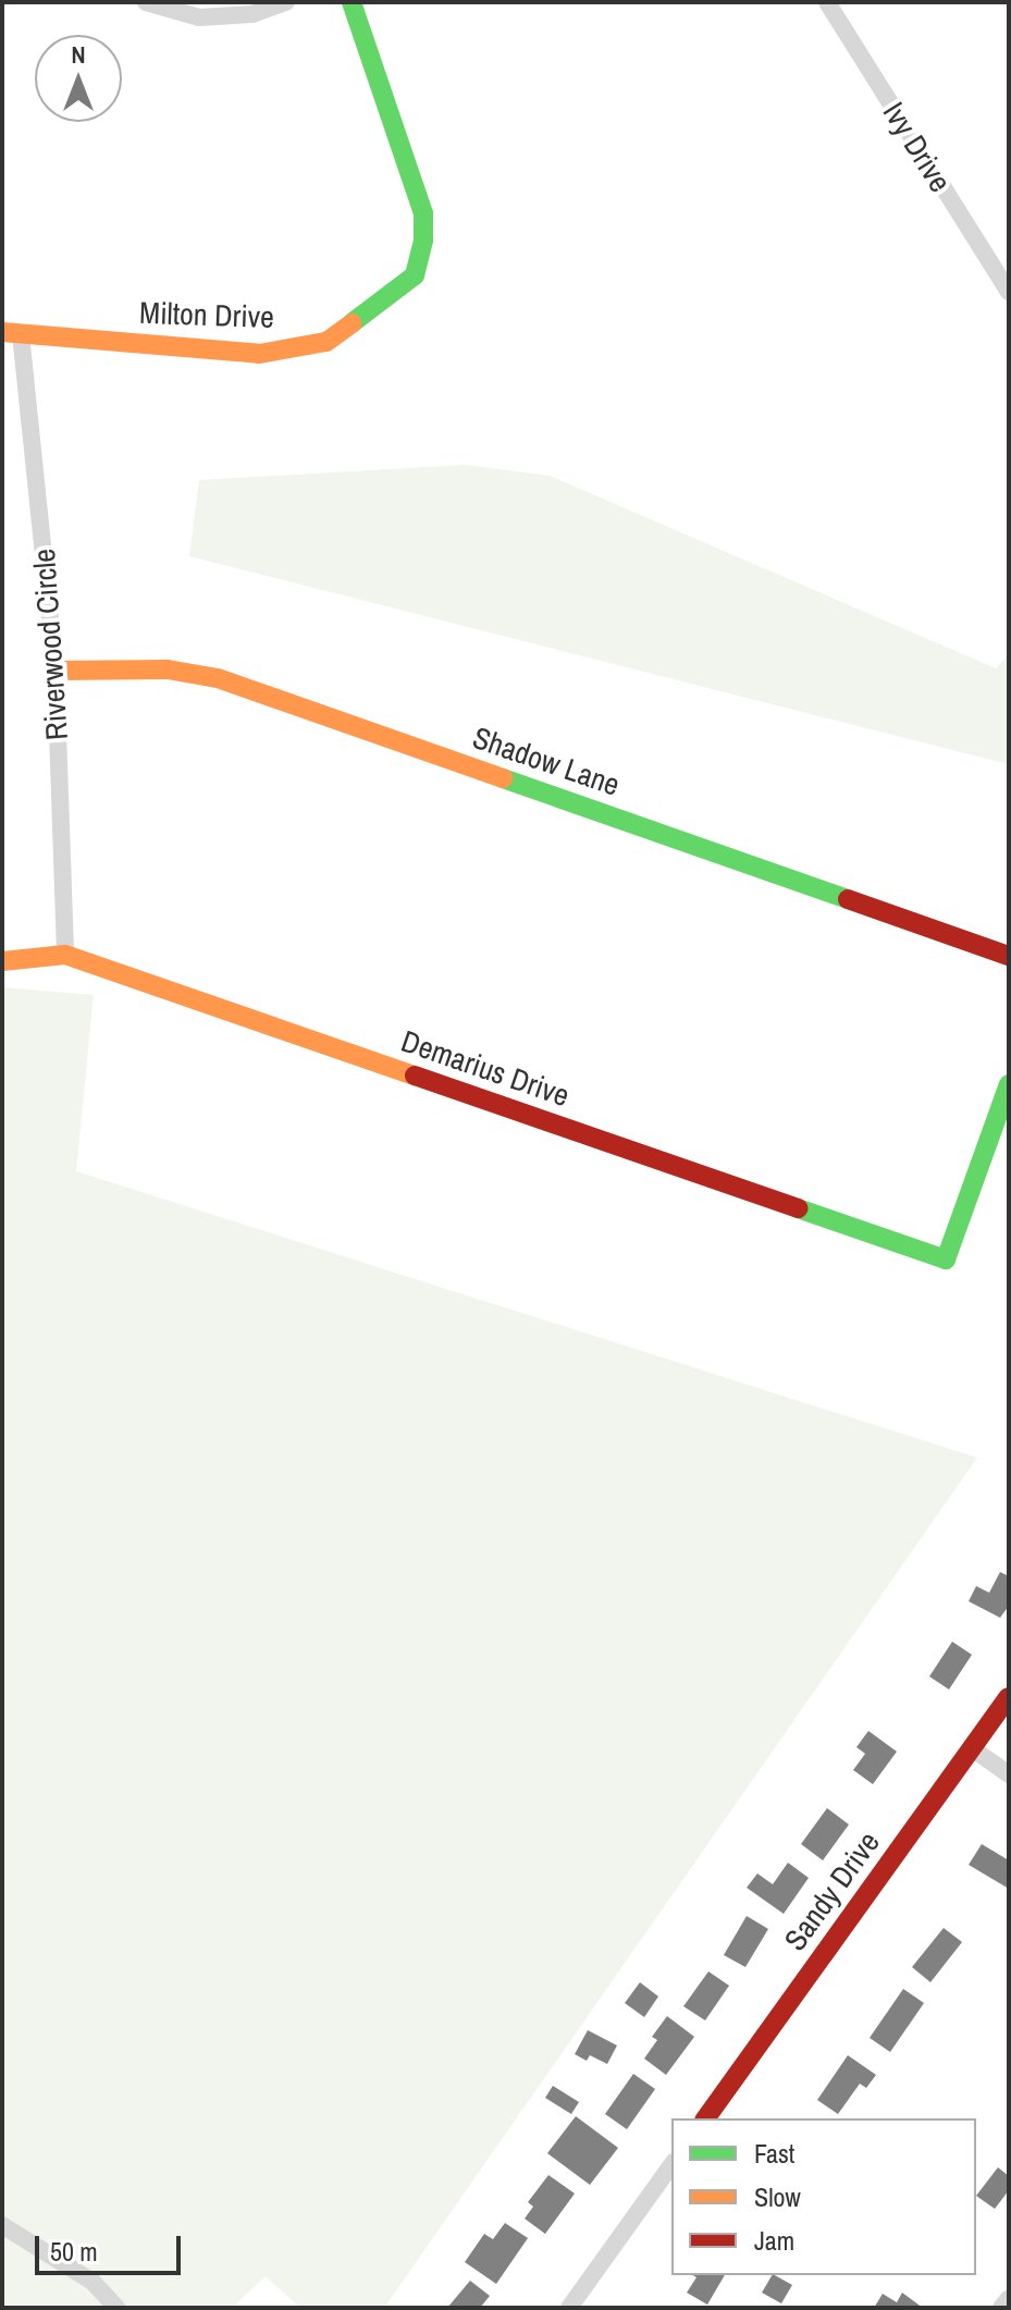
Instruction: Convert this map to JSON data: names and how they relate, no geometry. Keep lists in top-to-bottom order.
{
  "streets": {
    "street": [
      "Ivy Drive",
      "Milton Drive",
      "Riverwood Circle",
      "Shadow Lane",
      "Demarius Drive",
      "Sandy Drive"
    ]
  },
  "crossings": [
    ["Milton Drive", "Riverwood Circle"],
    ["Riverwood Circle", "Shadow Lane"],
    ["Riverwood Circle", "Demarius Drive"]
  ],
  "legend": ["Fast", "Slow", "Jam"],
  "scale_bar": "50 m",
  "north": "top"
}
